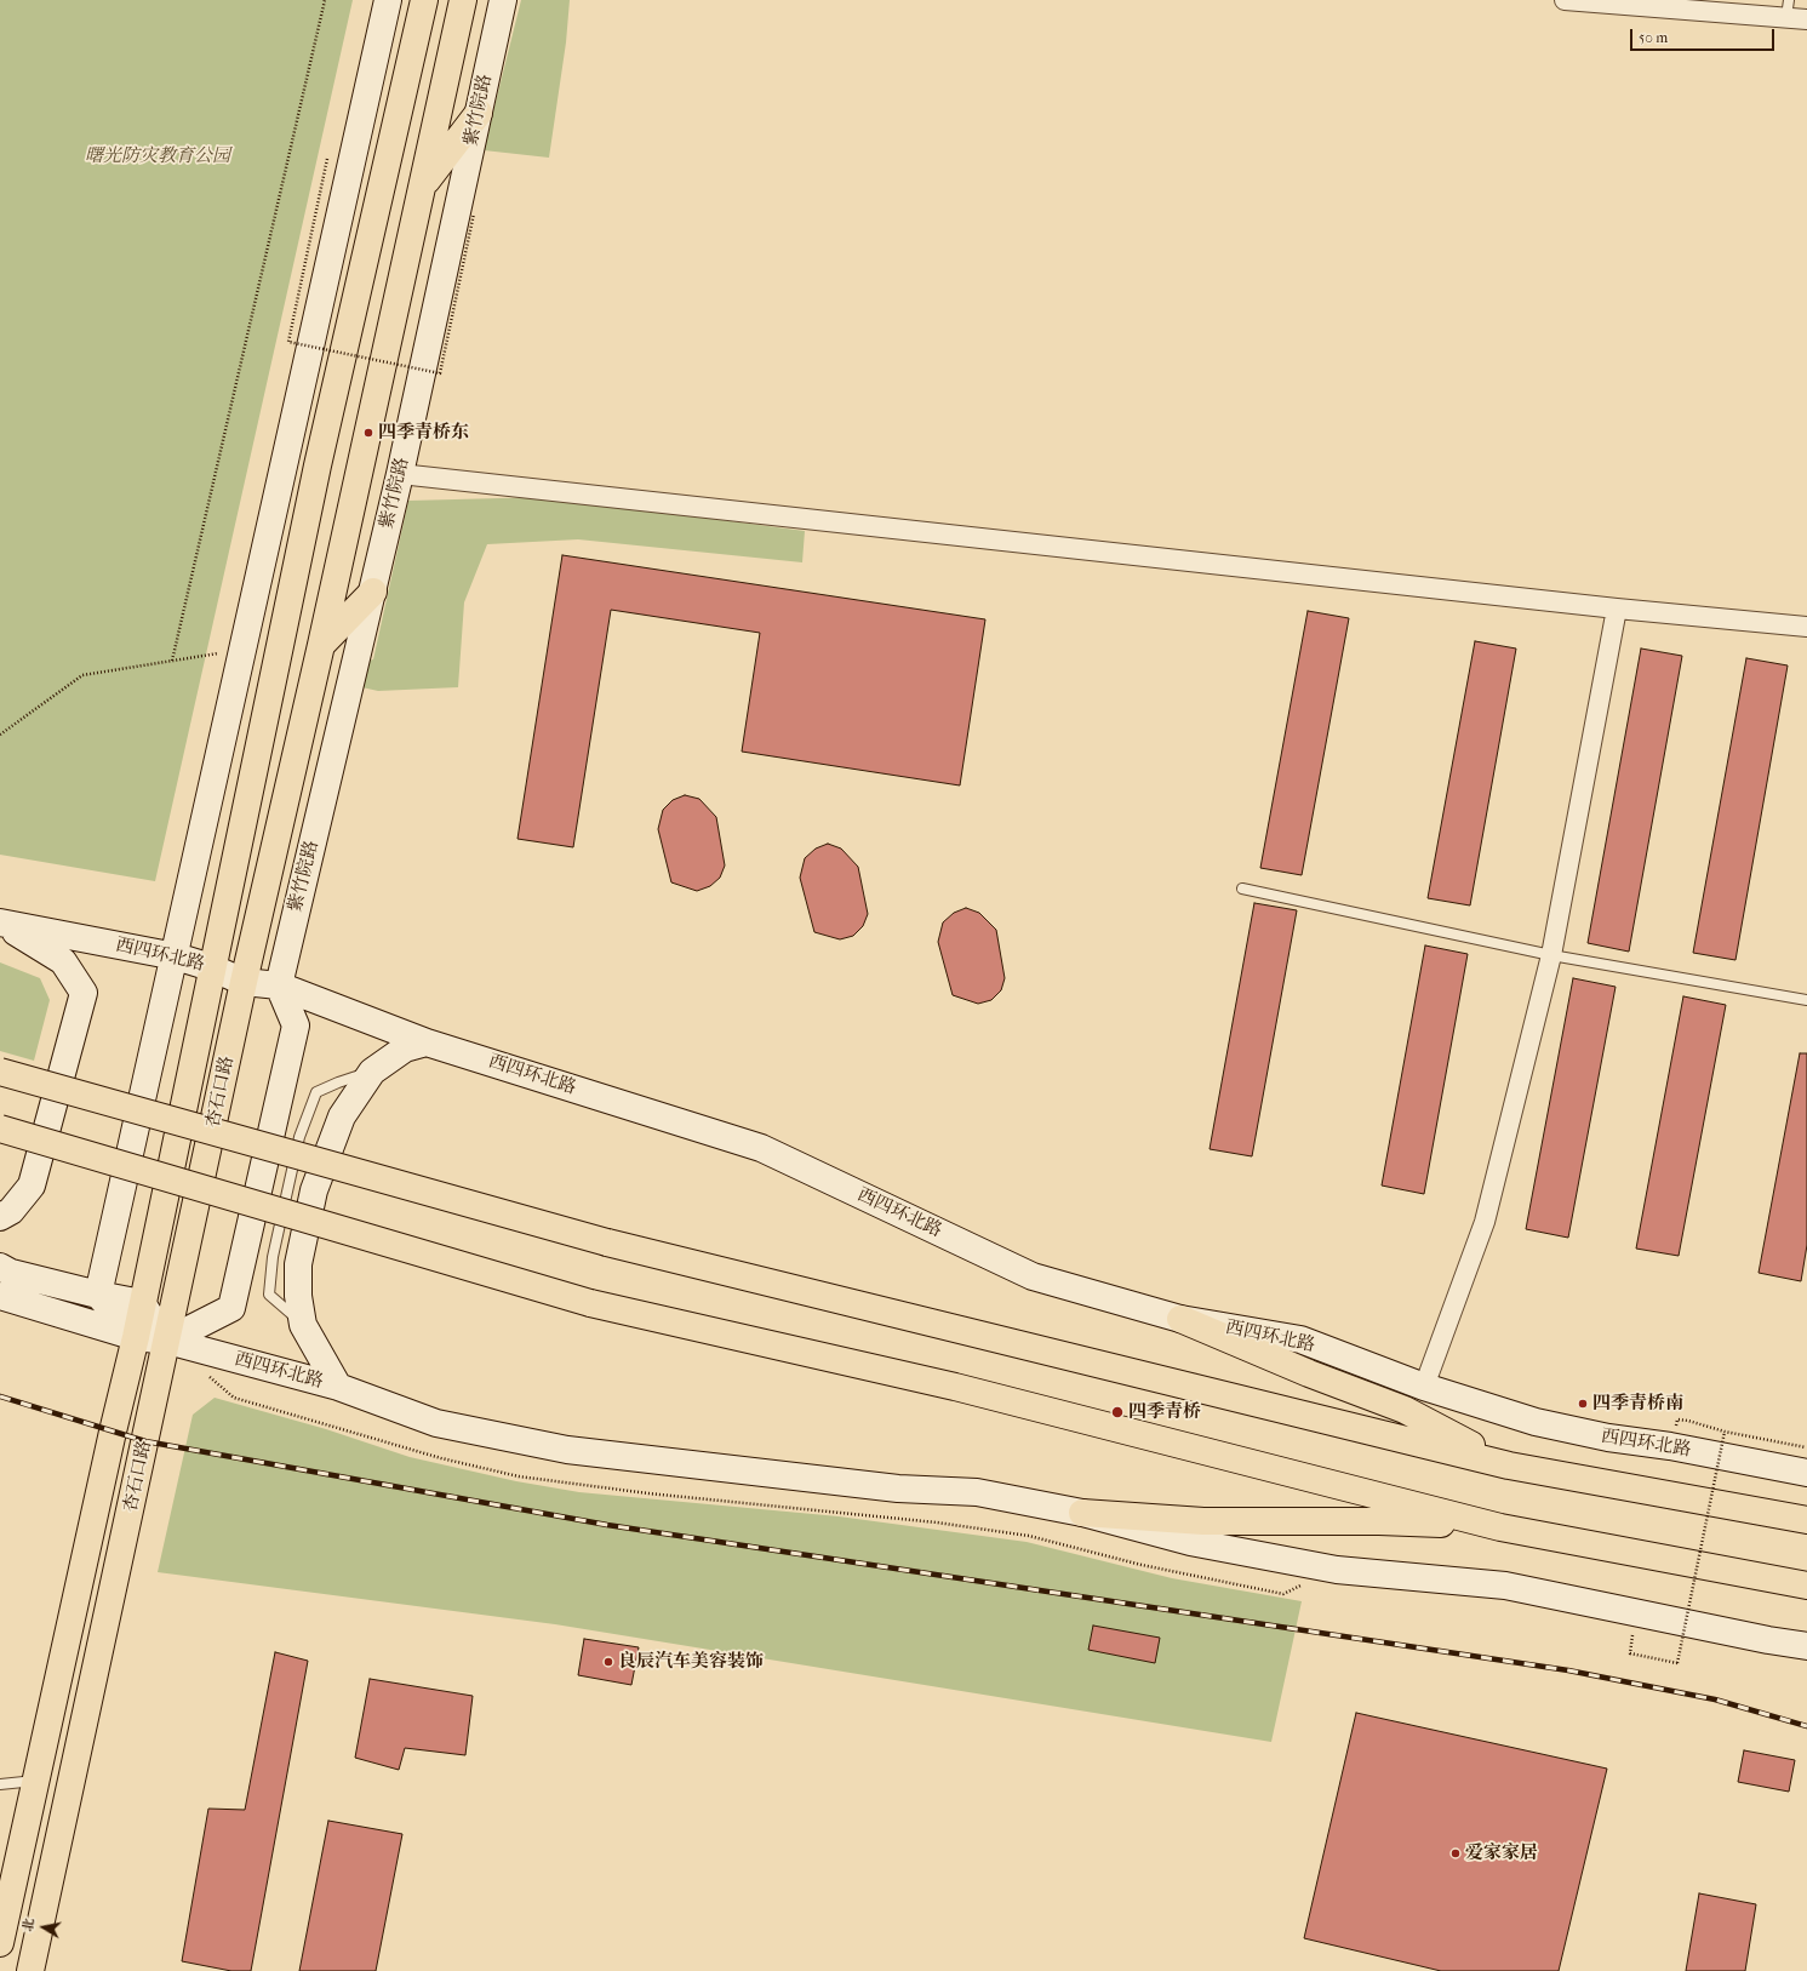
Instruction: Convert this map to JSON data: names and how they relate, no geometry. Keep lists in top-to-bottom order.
{
  "streets": {
    "main road": ["紫竹院路", "杏石口路"],
    "street": ["西四环北路"]
  },
  "crossings": [
    ["紫竹院路", "西四环北路"],
    ["紫竹院路", "杏石口路"],
    ["西四环北路", "杏石口路"]
  ],
  "parks": ["曙光防灾教育公园"],
  "places": [
    "四季青桥东",
    "四季青桥南",
    "四季青桥",
    "良辰汽车美容装饰",
    "爱家家居"
  ],
  "scale_bar": "50 m",
  "north": "left"
}
